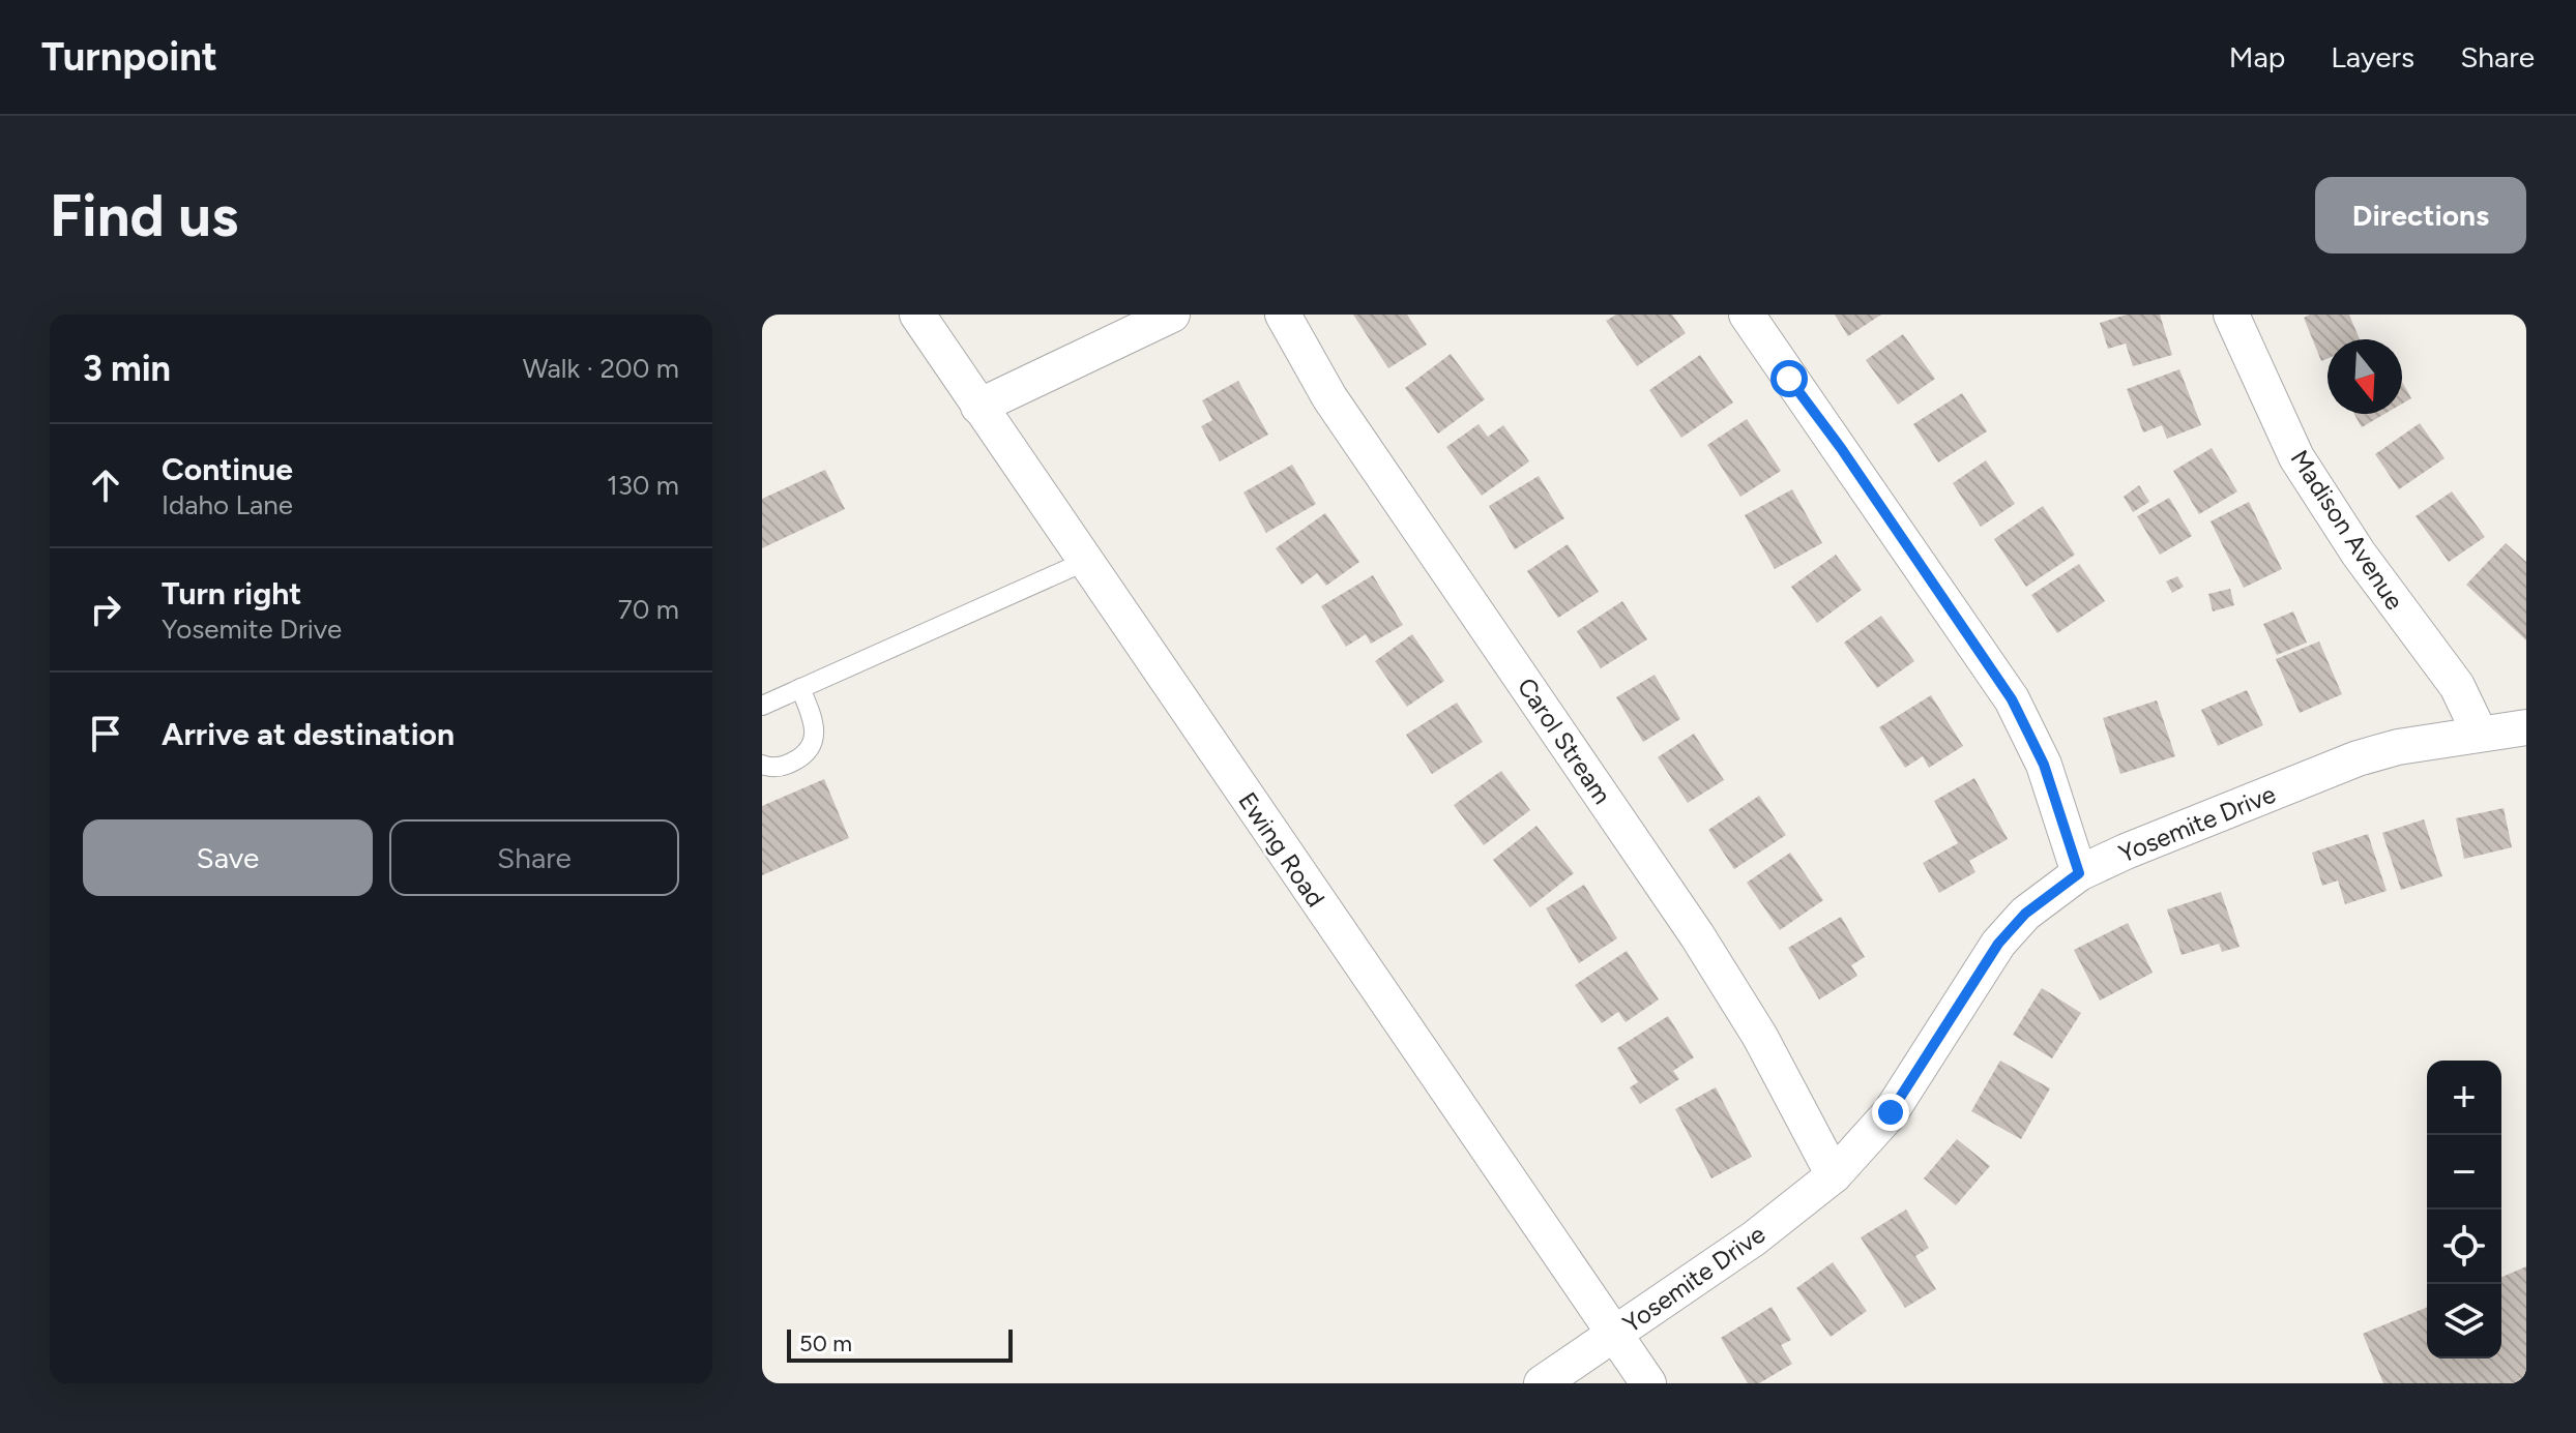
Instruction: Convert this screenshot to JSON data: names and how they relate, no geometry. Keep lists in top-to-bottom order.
{
  "streets": {
    "street": [
      "Madison Avenue",
      "Carol Stream",
      "Yosemite Drive",
      "Ewing Road"
    ]
  },
  "crossings": [
    ["Madison Avenue", "Yosemite Drive"],
    ["Carol Stream", "Yosemite Drive"],
    ["Yosemite Drive", "Ewing Road"]
  ],
  "scale_bar": "50 m",
  "north": "bottom",
  "page": {
    "header": "Turnpoint",
    "nav": ["Map", "Layers", "Share"],
    "buttons": [
      "Directions",
      ["Save", "Share"]
    ],
    "title": "Find us",
    "heading": ["3 min", "Walk · 200 m"],
    "list": [
      ["Continue", "Idaho Lane", "130 m"],
      ["Turn right", "Yosemite Drive", "70 m"],
      "Arrive at destination"
    ],
    "map_buttons": ["+", "−"],
    "scale": "50 m"
  }
}
